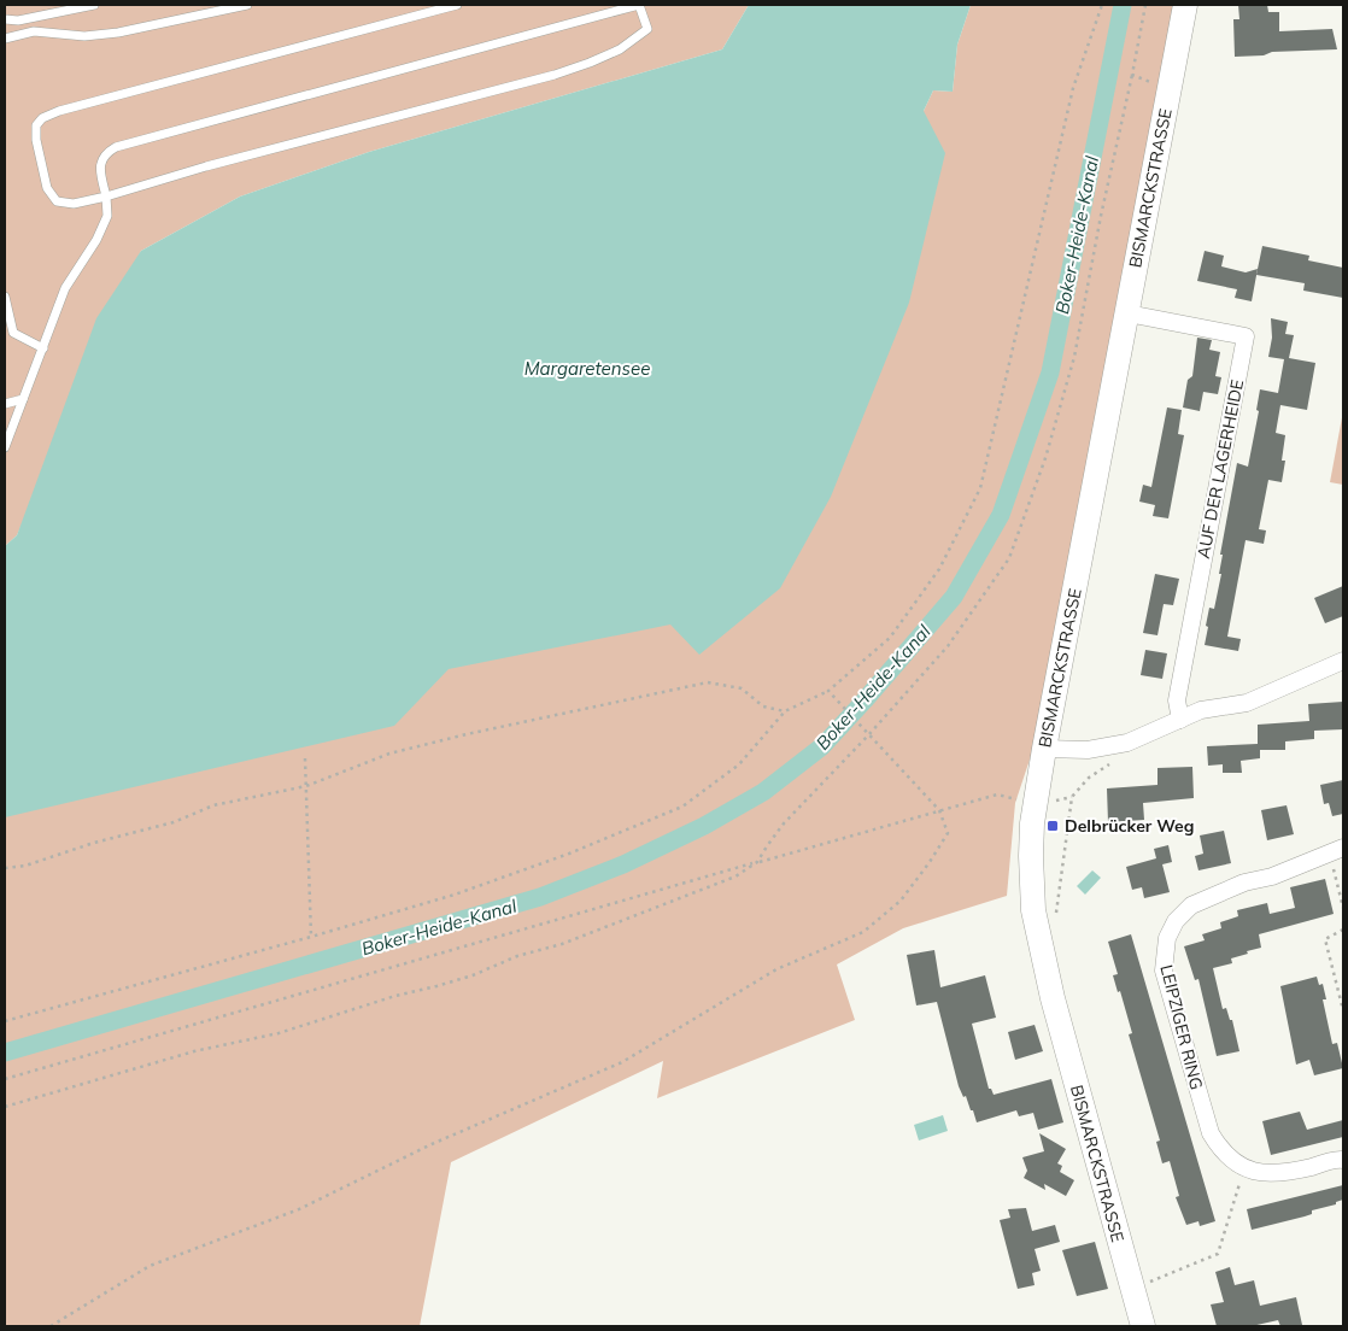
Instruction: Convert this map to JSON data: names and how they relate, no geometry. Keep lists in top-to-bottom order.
{
  "streets": {
    "main road": ["BISMARCKSTRASSE"],
    "street": ["AUF DER LAGERHEIDE", "LEIPZIGER RING"]
  },
  "crossings": [
    ["BISMARCKSTRASSE", "AUF DER LAGERHEIDE"]
  ],
  "water": ["Boker-Heide-Kanal", "Margaretensee"],
  "places": {
    "transit": ["Delbrücker Weg"]
  }
}
